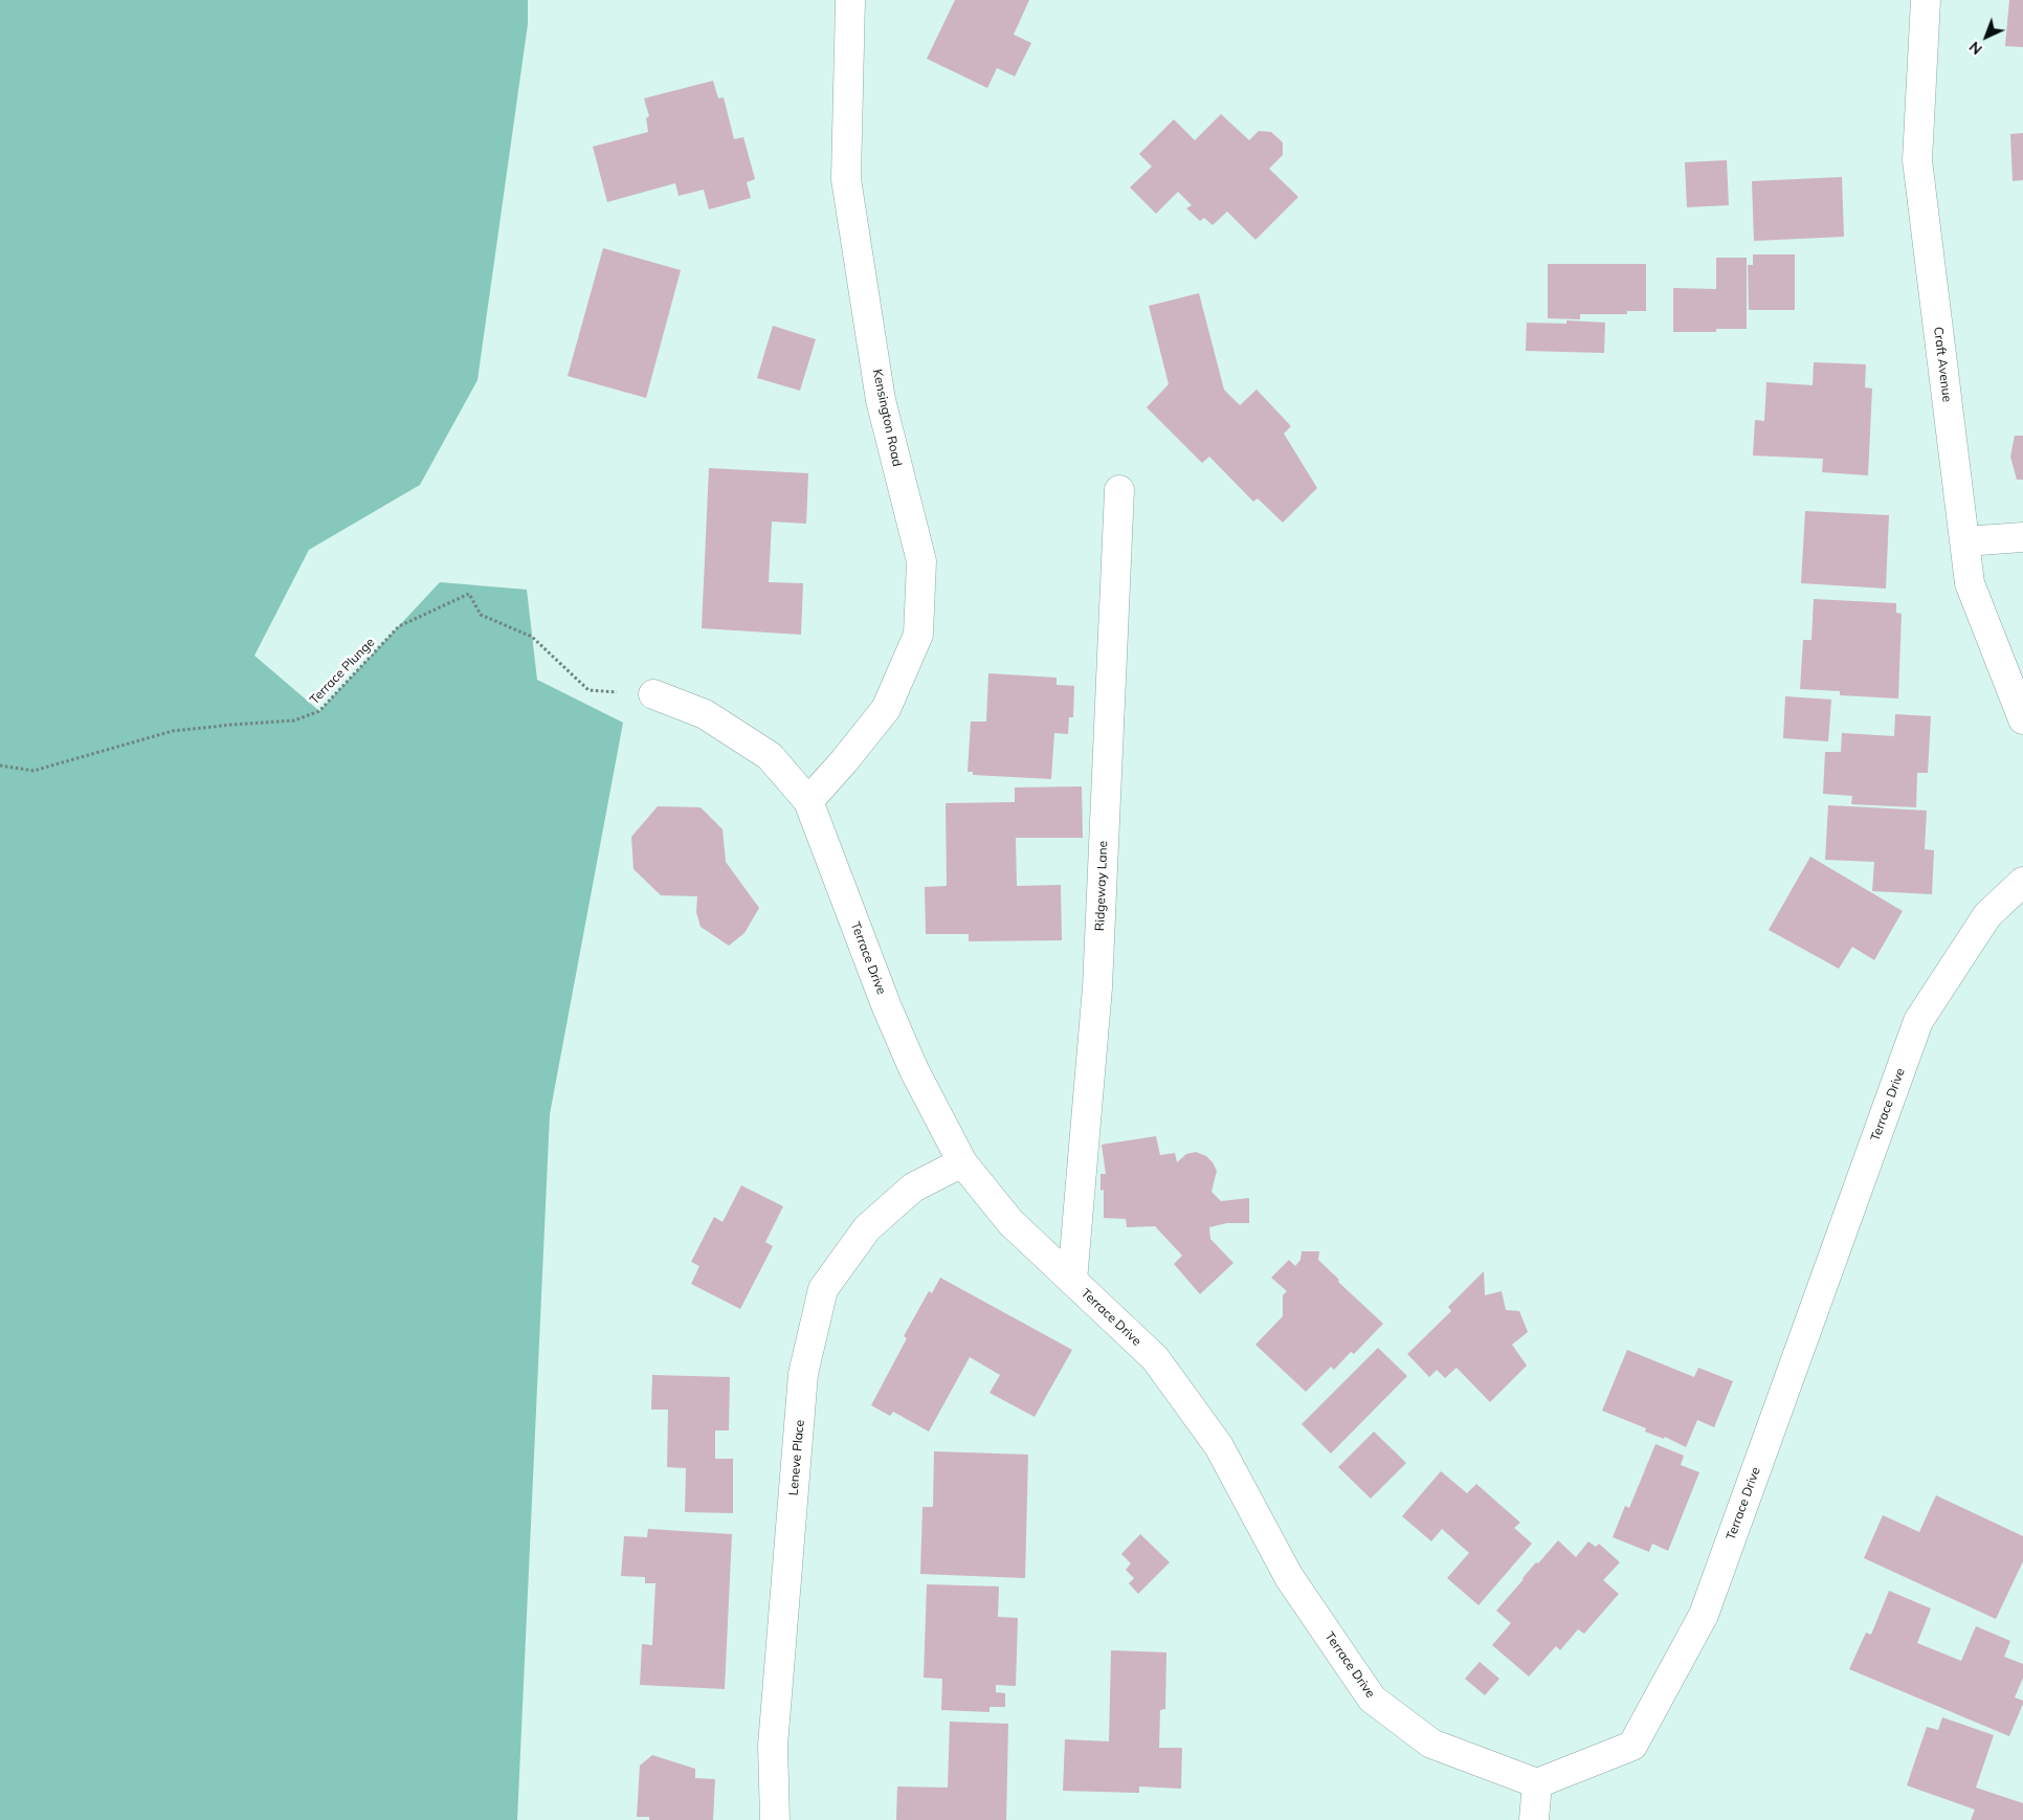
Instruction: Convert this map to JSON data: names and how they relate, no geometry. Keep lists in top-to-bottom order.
{
  "streets": {
    "street": [
      "Craft Avenue",
      "Kensington Road",
      "Ridgeway Lane",
      "Terrace Drive",
      "Leneve Place"
    ],
    "path": ["Terrace Plunge"]
  },
  "crossings": [
    ["Kensington Road", "Terrace Drive"],
    ["Terrace Plunge", "Terrace Drive"],
    ["Ridgeway Lane", "Terrace Drive"],
    ["Terrace Drive", "Leneve Place"]
  ],
  "north": "bottom left"
}
